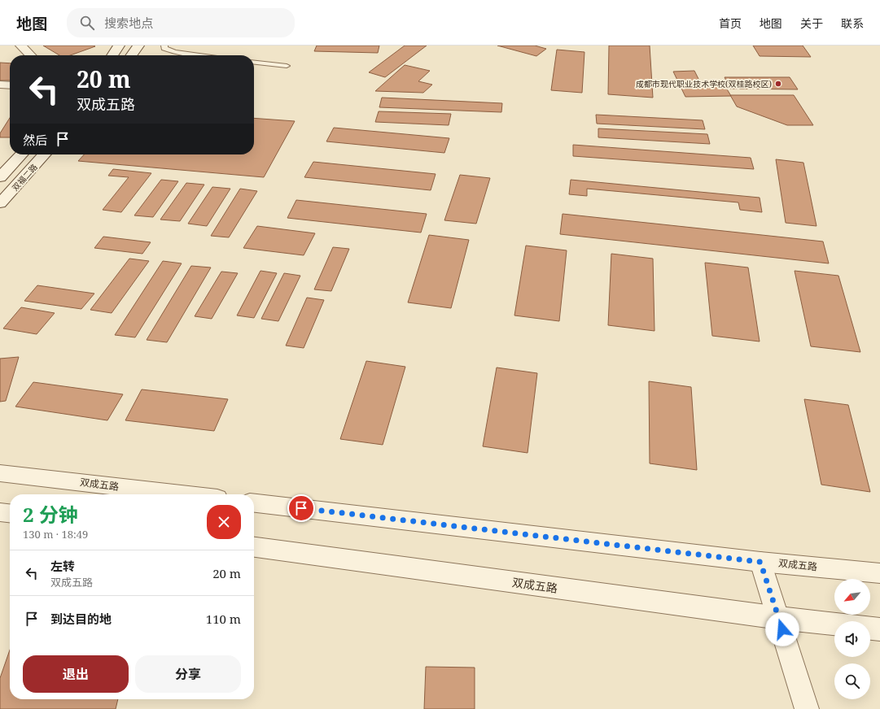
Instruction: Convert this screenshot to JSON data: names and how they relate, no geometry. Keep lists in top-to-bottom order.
{
  "streets": {
    "street": ["双福二路", "双成五路"]
  },
  "places": ["成都市现代职业技术学校(双桂路校区)"],
  "north": "bottom left",
  "page": {
    "header": "地图",
    "search": "搜索地点",
    "nav": [
      "首页",
      "地图",
      "关于",
      "联系"
    ],
    "turn": ["20 m", "双成五路"],
    "then": "然后",
    "heading": ["2 分钟", "130 m · 18:49"],
    "list": [
      {
        "name": "左转",
        "note": "双成五路",
        "value": "20 m"
      },
      {
        "name": "到达目的地",
        "value": "110 m"
      }
    ],
    "buttons": ["退出", "分享"]
  }
}
